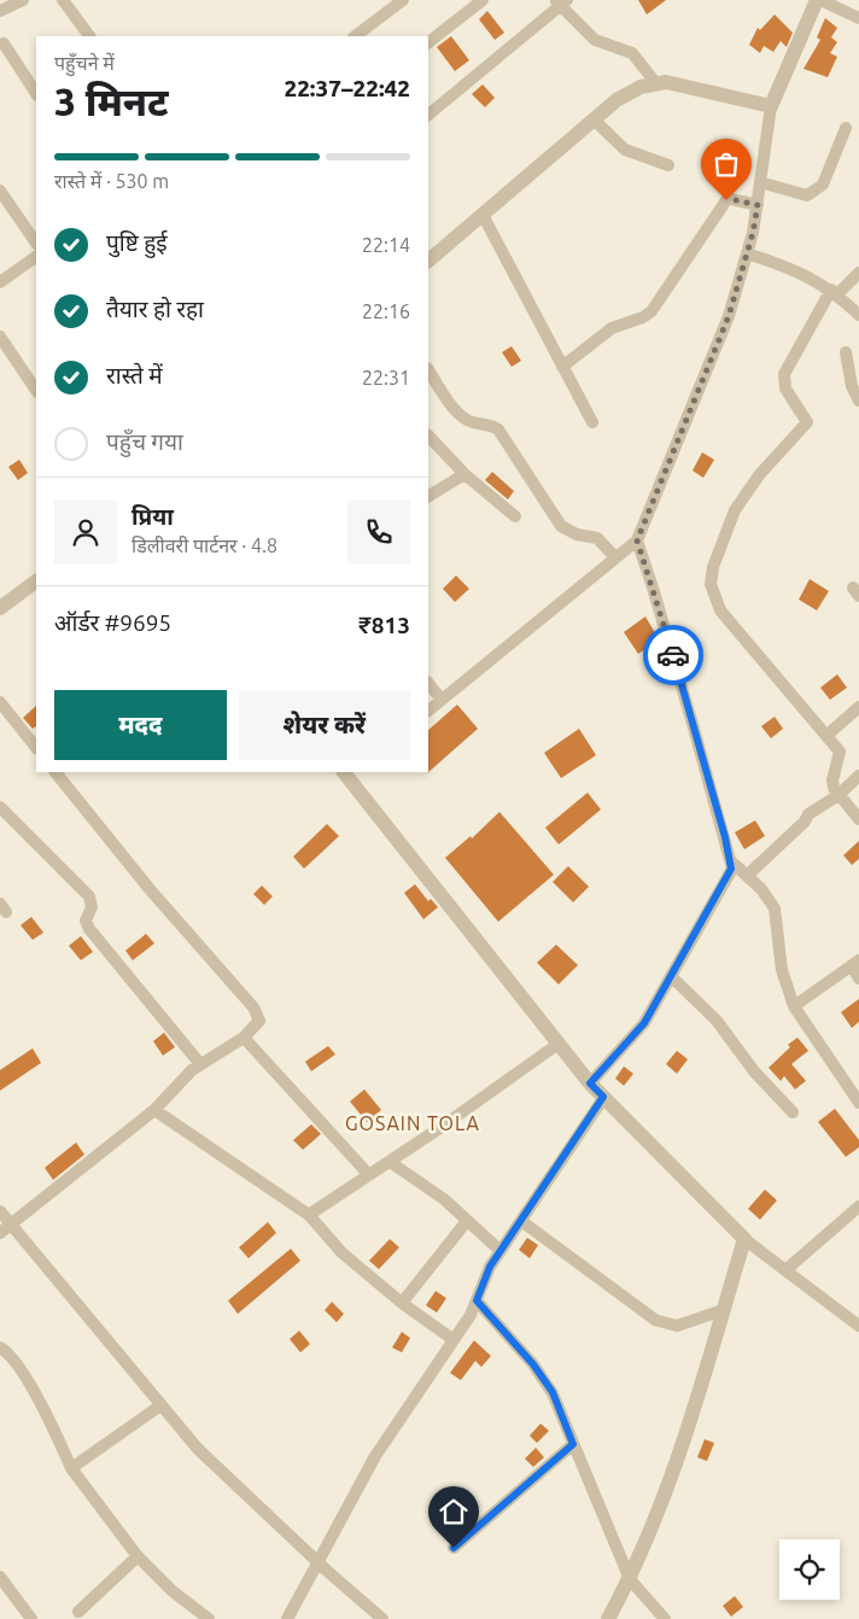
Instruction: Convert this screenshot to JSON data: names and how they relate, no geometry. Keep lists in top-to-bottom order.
{
  "districts": ["GOSAIN TOLA"],
  "page": {
    "heading": ["3 मिनट", "पहुँचने में", "22:37–22:42"],
    "panel": [
      "प्रिया",
      "डिलीवरी पार्टनर · 4.8",
      "ऑर्डर #9695",
      "₹813"
    ],
    "bar": "रास्ते में · 530 m",
    "list": [
      ["पुष्टि हुई", "22:14"],
      ["तैयार हो रहा", "22:16"],
      ["रास्ते में", "22:31"],
      "पहुँच गया"
    ],
    "buttons": ["मदद", "शेयर करें"]
  }
}
